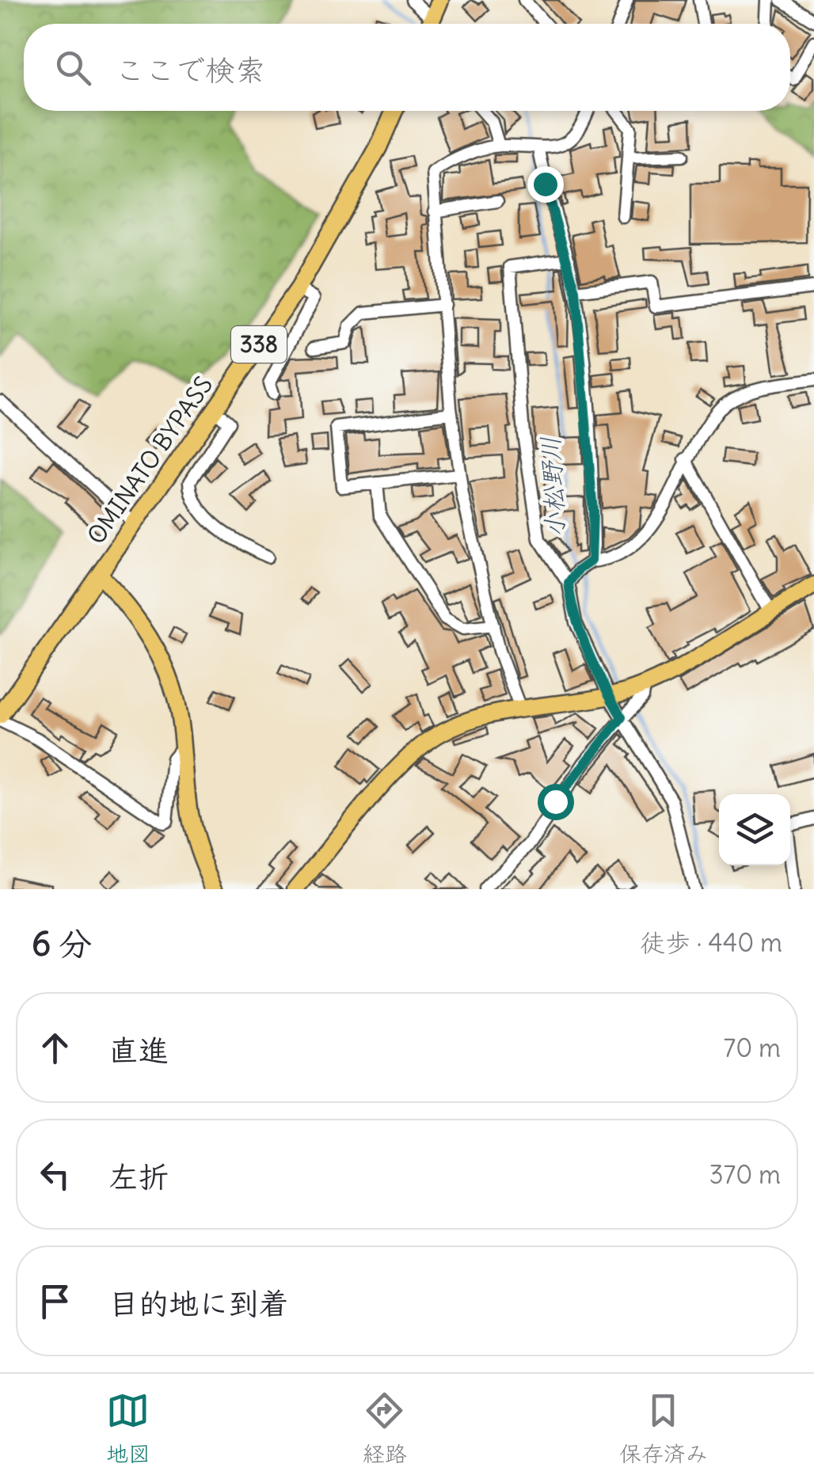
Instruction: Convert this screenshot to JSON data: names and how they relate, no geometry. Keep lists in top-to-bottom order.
{
  "streets": {
    "highway": ["338", "OMINATO BYPASS"]
  },
  "water": ["小松野川"],
  "page": {
    "search": "ここで検索",
    "heading": ["6 分", "徒歩 · 440 m"],
    "list": [
      ["直進", "70 m"],
      ["左折", "370 m"],
      "目的地に到着"
    ],
    "nav": ["地図", "経路", "保存済み"]
  }
}
